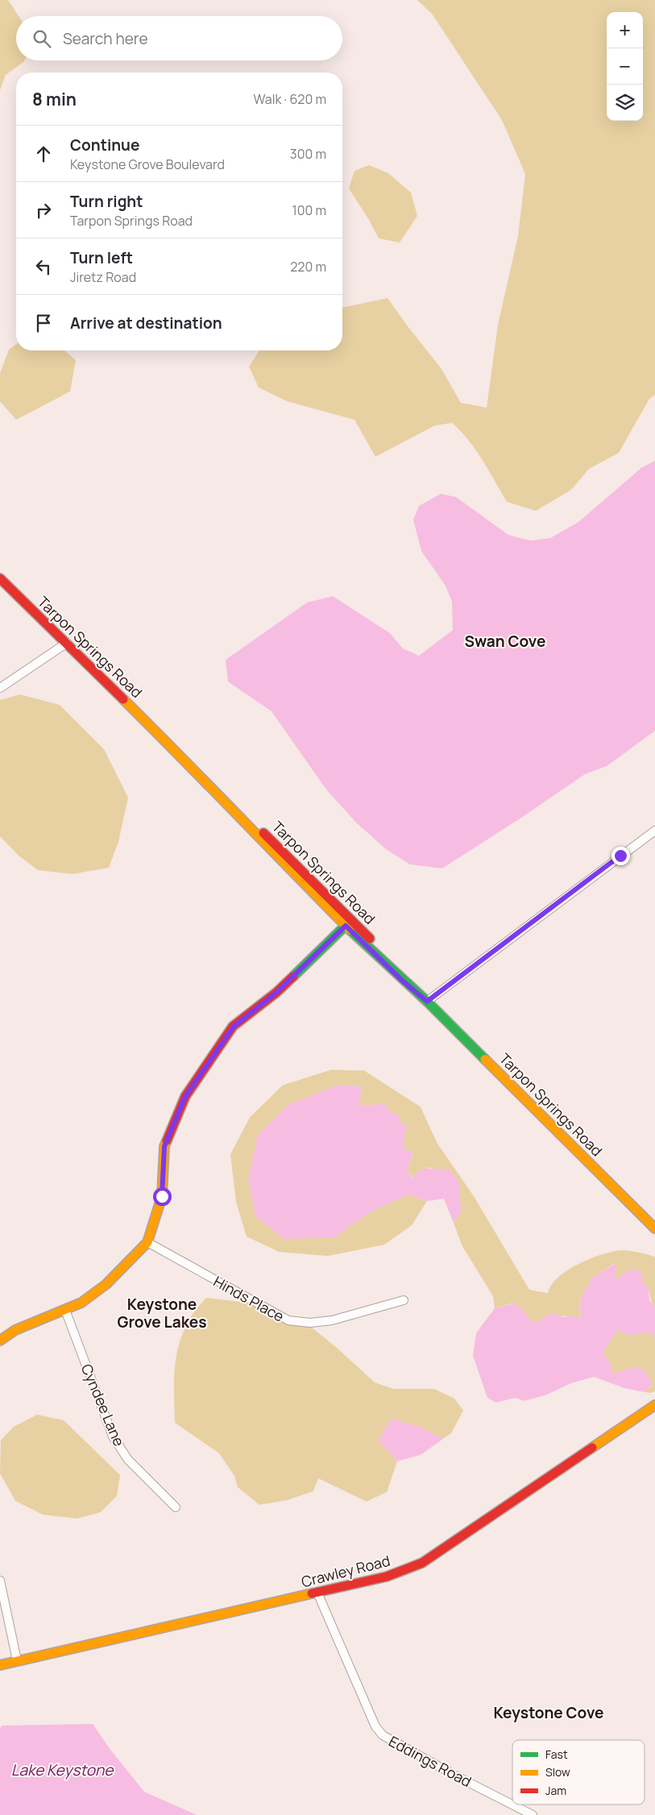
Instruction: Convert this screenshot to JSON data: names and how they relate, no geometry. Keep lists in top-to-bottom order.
{
  "streets": {
    "street": [
      "Tarpon Springs Road",
      "Hinds Place",
      "Cyndee Lane",
      "Crawley Road",
      "Eddings Road"
    ]
  },
  "crossings": [
    ["Crawley Road", "Eddings Road"]
  ],
  "districts": ["Swan Cove", "Keystone Grove Lakes", "Keystone Cove"],
  "water": ["Lake Keystone"],
  "legend": ["Fast", "Slow", "Jam"],
  "page": {
    "map_buttons": ["+", "−"],
    "search": "Search here",
    "heading": ["8 min", "Walk · 620 m"],
    "list": [
      ["Continue", "Keystone Grove Boulevard", "300 m"],
      ["Turn right", "Tarpon Springs Road", "100 m"],
      ["Turn left", "Jiretz Road", "220 m"],
      "Arrive at destination"
    ]
  }
}
